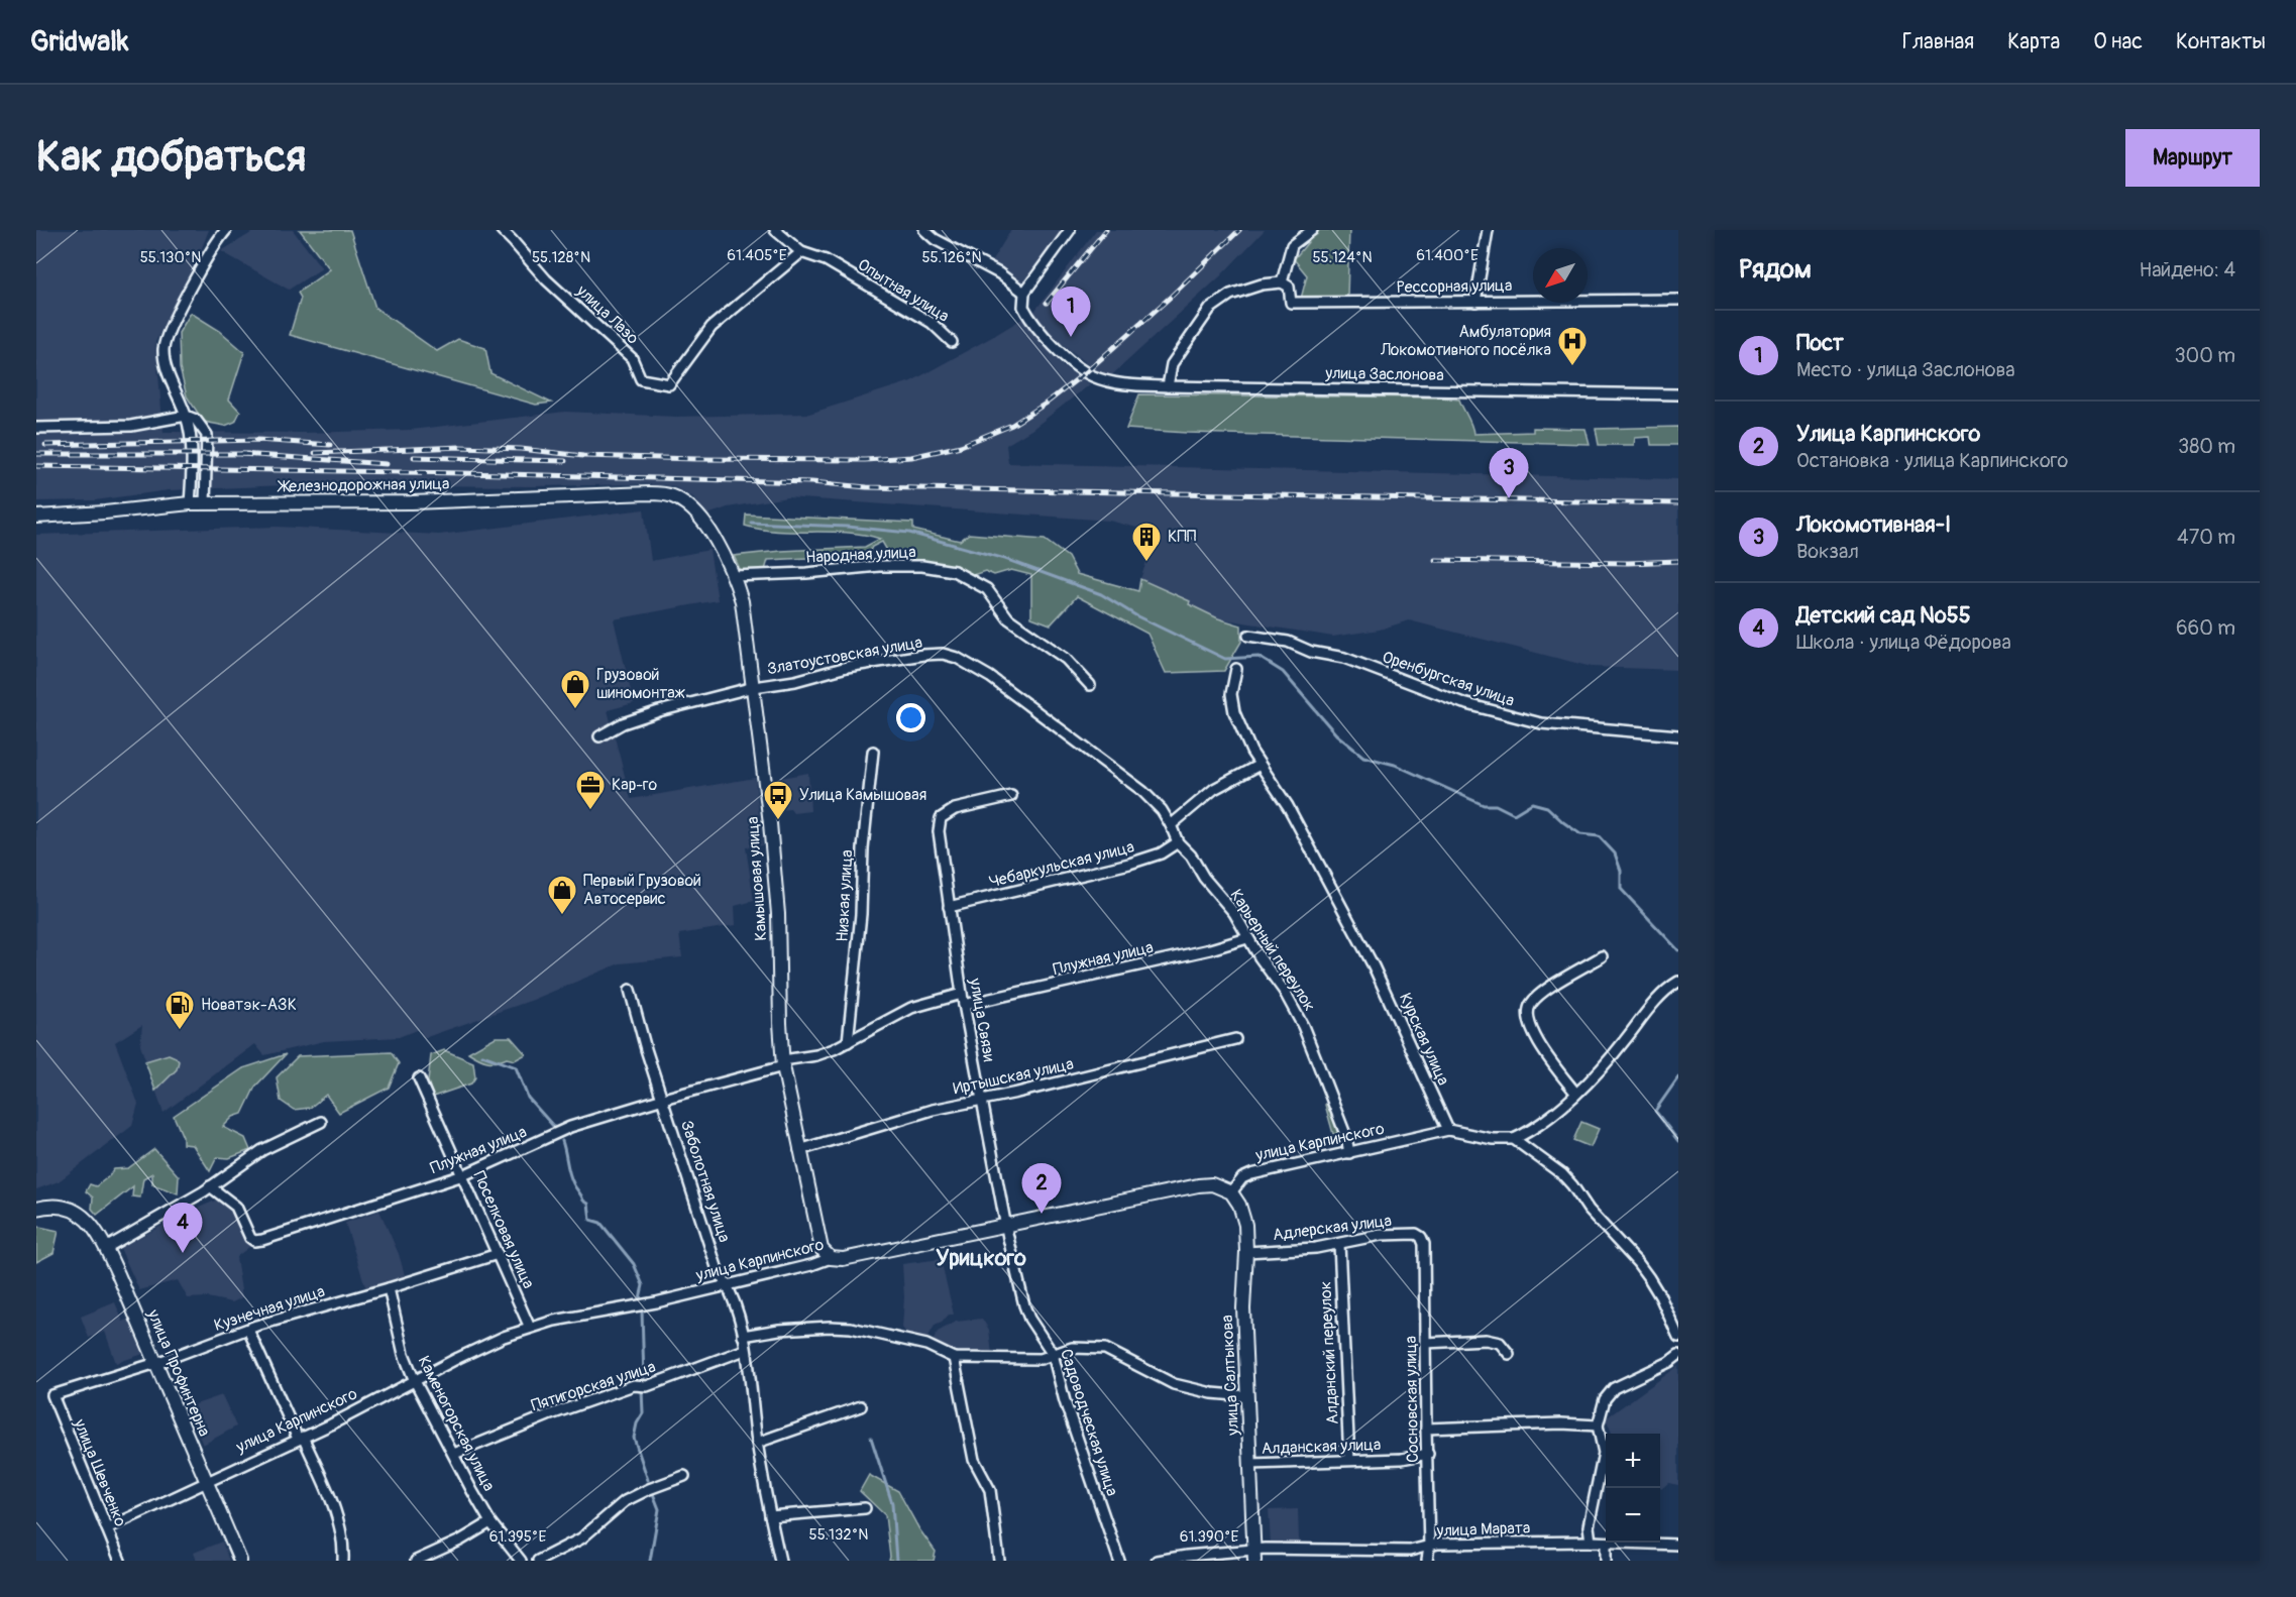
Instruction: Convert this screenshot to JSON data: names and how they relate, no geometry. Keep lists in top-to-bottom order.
{
  "streets": {
    "main road": [
      "Железнодорожная улица",
      "Камышовая улица",
      "улица Карпинского",
      "улица Профинтерна",
      "улица Салтыкова"
    ],
    "street": [
      "Рессорная улица",
      "Опытная улица",
      "улица Лазо",
      "улица Заслонова",
      "Народная улица",
      "Златоустовская улица",
      "Оренбургская улица",
      "Чебаркульская улица",
      "Низкая улица",
      "Карьерный переулок",
      "Плужная улица",
      "улица Связи",
      "Курская улица",
      "Иртышская улица",
      "Заболотная улица",
      "Адлерская улица",
      "Поселковая улица",
      "Кузнечная улица",
      "Алданский переулок",
      "Пятигорская улица",
      "Сосновская улица",
      "Садоводческая улица",
      "Каменогорская улица",
      "Алданская улица",
      "улица Шевченко",
      "улица Марата"
    ]
  },
  "crossings": [
    ["Опытная улица", "улица Лазо"],
    ["Железнодорожная улица", "Камышовая улица"],
    ["Народная улица", "Камышовая улица"],
    ["Златоустовская улица", "Чебаркульская улица"],
    ["Златоустовская улица", "Камышовая улица"],
    ["Златоустовская улица", "Карьерный переулок"],
    ["Чебаркульская улица", "Карьерный переулок"],
    ["Чебаркульская улица", "улица Связи"],
    ["Камышовая улица", "Плужная улица"],
    ["Камышовая улица", "Иртышская улица"],
    ["Камышовая улица", "улица Карпинского"],
    ["Низкая улица", "Плужная улица"],
    ["Карьерный переулок", "Плужная улица"],
    ["Карьерный переулок", "улица Карпинского"],
    ["Плужная улица", "улица Связи"],
    ["Плужная улица", "Заболотная улица"],
    ["Плужная улица", "Поселковая улица"],
    ["улица Связи", "Иртышская улица"],
    ["улица Связи", "улица Карпинского"],
    ["улица Связи", "Садоводческая улица"],
    ["Курская улица", "улица Карпинского"],
    ["улица Карпинского", "Заболотная улица"],
    ["улица Карпинского", "Поселковая улица"],
    ["улица Карпинского", "улица Профинтерна"],
    ["улица Карпинского", "улица Салтыкова"],
    ["улица Карпинского", "Садоводческая улица"],
    ["улица Карпинского", "Каменогорская улица"],
    ["улица Карпинского", "улица Шевченко"],
    ["Заболотная улица", "Пятигорская улица"],
    ["Адлерская улица", "Алданский переулок"],
    ["Адлерская улица", "улица Салтыкова"],
    ["Адлерская улица", "Сосновская улица"],
    ["Поселковая улица", "Кузнечная улица"],
    ["Кузнечная улица", "улица Профинтерна"],
    ["Кузнечная улица", "Каменогорская улица"],
    ["Кузнечная улица", "улица Шевченко"],
    ["Алданский переулок", "Алданская улица"],
    ["улица Салтыкова", "Алданская улица"],
    ["улица Салтыкова", "улица Марата"],
    ["Пятигорская улица", "Каменогорская улица"],
    ["Сосновская улица", "Алданская улица"],
    ["Сосновская улица", "улица Марата"]
  ],
  "districts": ["Урицкого"],
  "places": {
    "hospital": ["Амбулатория Локомотивного посёлка"],
    "building": ["КПП"],
    "shop": ["Грузовой шиномонтаж", "Первый Грузовой Автосервис"],
    "office": ["Кар-го"],
    "bus stop": ["Улица Камышовая"],
    "fuel station": ["Новатэк-АЗК"]
  },
  "north": "bottom left",
  "page": {
    "header": "Gridwalk",
    "nav": [
      "Главная",
      "Карта",
      "О нас",
      "Контакты"
    ],
    "buttons": "Маршрут",
    "title": "Как добраться",
    "heading": ["Рядом", "Найдено: 4"],
    "pins": [
      "1",
      "3",
      "2",
      "4"
    ],
    "list": [
      {
        "mark": "1",
        "name": "Пост",
        "note": "Место · улица Заслонова",
        "value": "300 m"
      },
      {
        "mark": "2",
        "name": "Улица Карпинского",
        "note": "Остановка · улица Карпинского",
        "value": "380 m"
      },
      {
        "mark": "3",
        "name": "Локомотивная-I",
        "note": "Вокзал",
        "value": "470 m"
      },
      {
        "mark": "4",
        "name": "Детский сад №55",
        "note": "Школа · улица Фёдорова",
        "value": "660 m"
      }
    ],
    "map_buttons": ["+", "−"]
  },
  "coordinates": [
    "61.405°E",
    "61.400°E",
    "55.126°N",
    "55.130°N",
    "55.128°N",
    "55.124°N",
    "55.132°N",
    "61.395°E",
    "61.390°E"
  ]
}
